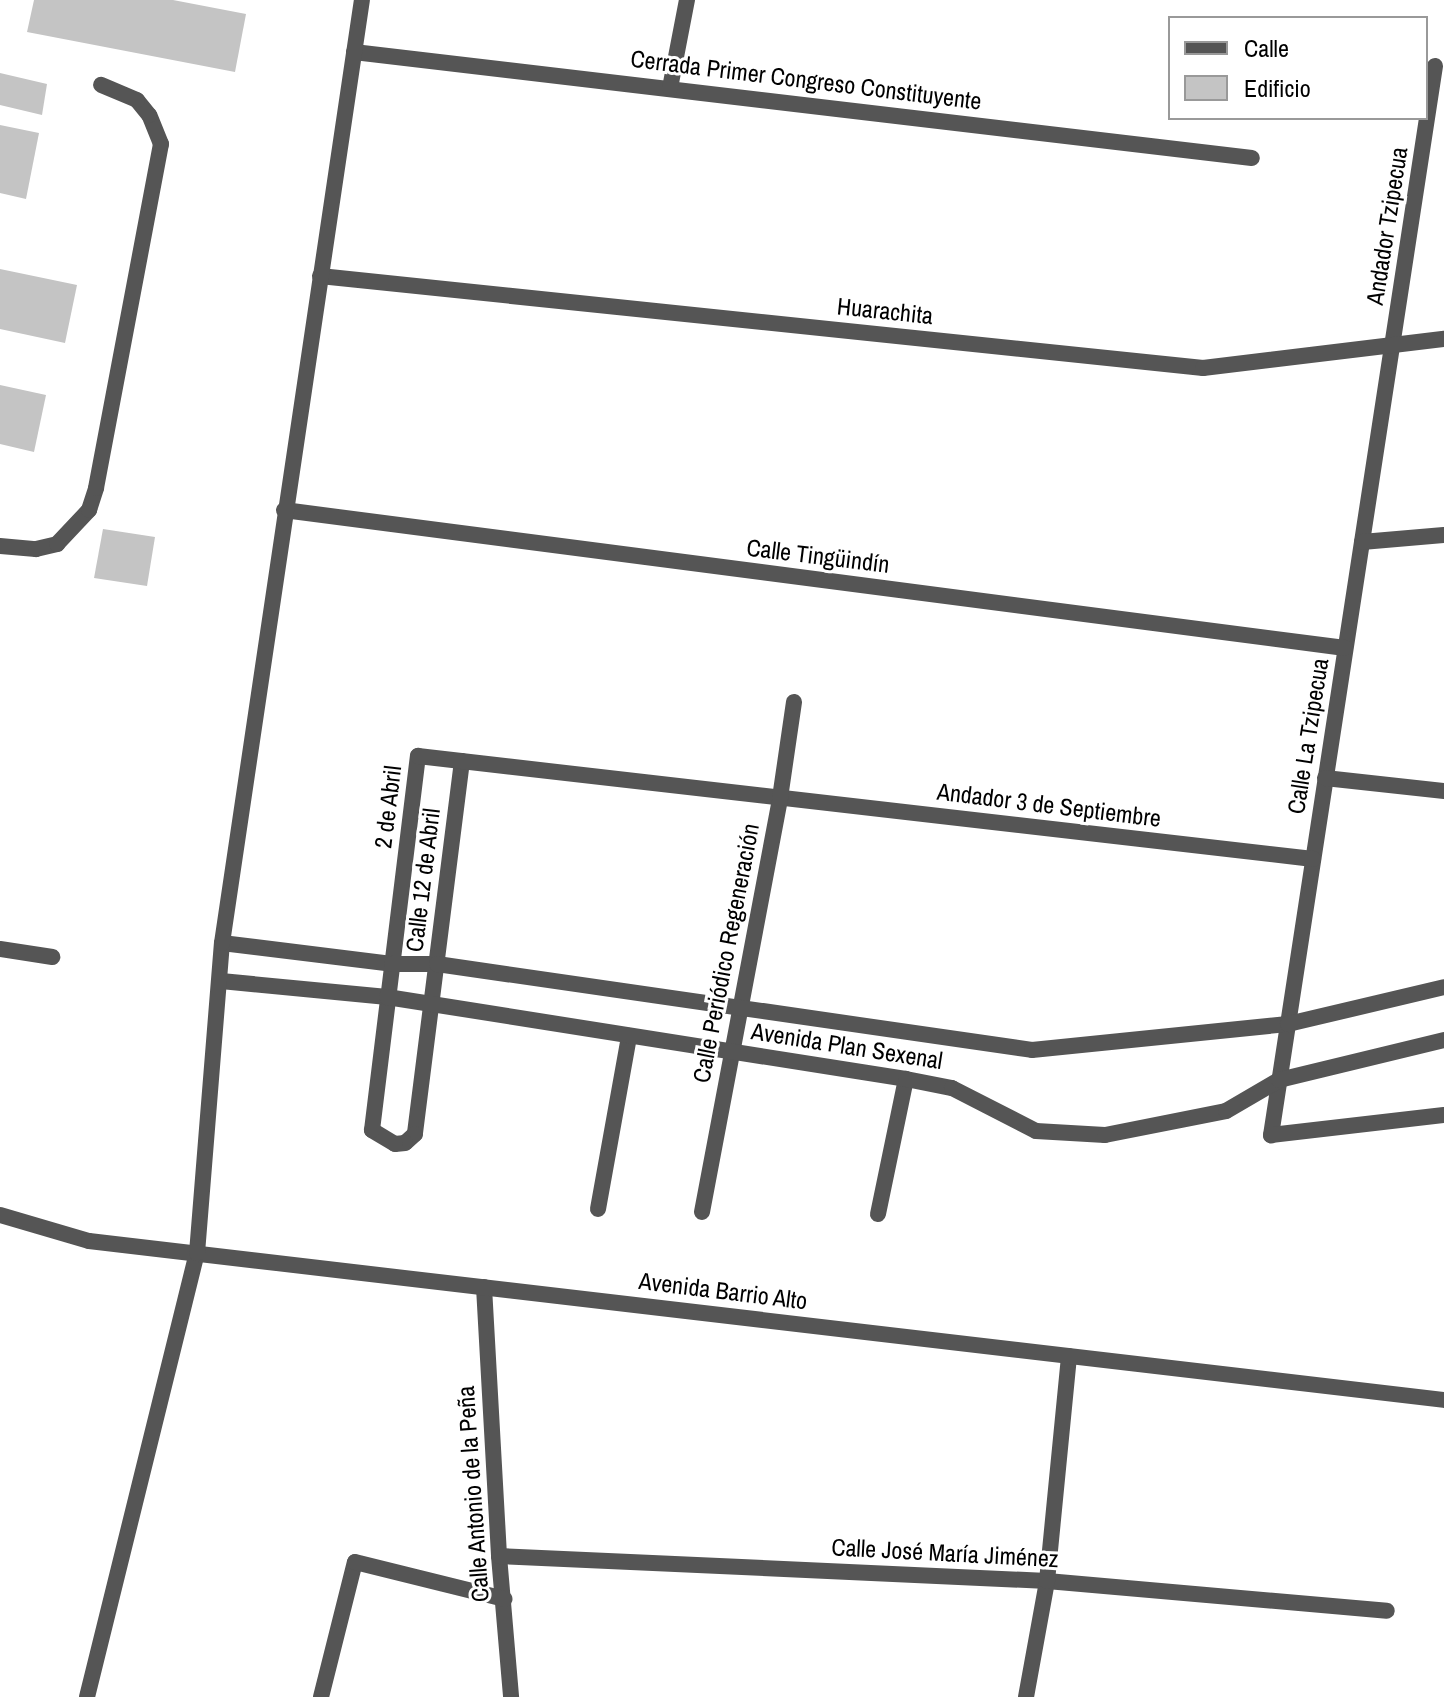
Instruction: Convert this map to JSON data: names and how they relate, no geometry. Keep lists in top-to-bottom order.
{
  "streets": {
    "street": [
      "Cerrada Primer Congreso Constituyente",
      "Andador Tzipecua",
      "Huarachita",
      "Calle Tingüindín",
      "Calle La Tzipecua",
      "Andador 3 de Septiembre",
      "2 de Abril",
      "Calle 12 de Abril",
      "Calle Periódico Regeneración",
      "Avenida Plan Sexenal",
      "Avenida Barrio Alto",
      "Calle Antonio de la Peña",
      "Calle José María Jiménez"
    ]
  },
  "crossings": [
    ["Andador Tzipecua", "Huarachita"],
    ["Andador Tzipecua", "Calle La Tzipecua"],
    ["Huarachita", "Calle La Tzipecua"],
    ["Calle Tingüindín", "Calle La Tzipecua"],
    ["Calle La Tzipecua", "Andador 3 de Septiembre"],
    ["Calle La Tzipecua", "Avenida Plan Sexenal"],
    ["Andador 3 de Septiembre", "2 de Abril"],
    ["Andador 3 de Septiembre", "Calle Periódico Regeneración"],
    ["2 de Abril", "Calle 12 de Abril"],
    ["2 de Abril", "Calle Periódico Regeneración"],
    ["2 de Abril", "Avenida Plan Sexenal"],
    ["Calle 12 de Abril", "Avenida Plan Sexenal"],
    ["Calle Periódico Regeneración", "Avenida Plan Sexenal"],
    ["Avenida Barrio Alto", "Calle Antonio de la Peña"],
    ["Calle Antonio de la Peña", "Calle José María Jiménez"]
  ],
  "legend": ["Calle", "Edificio"]
}
